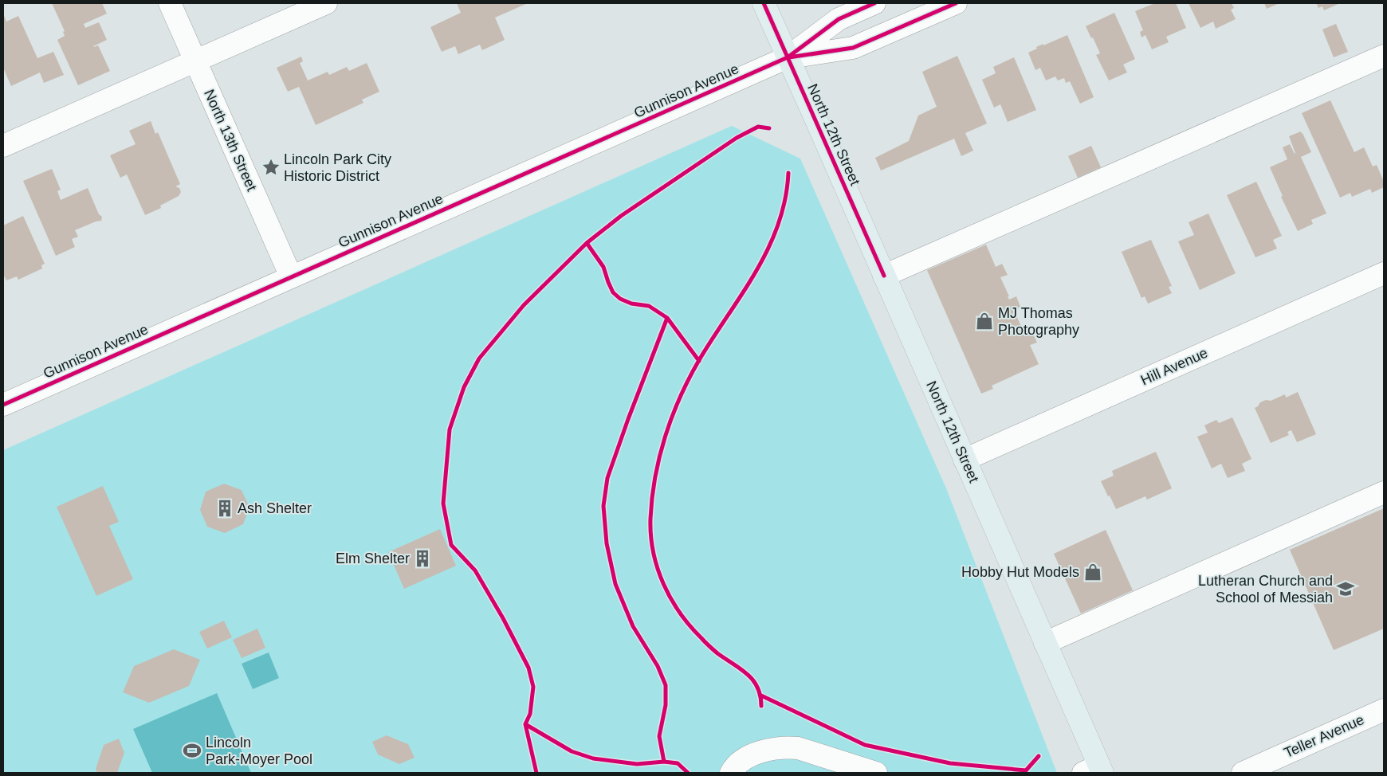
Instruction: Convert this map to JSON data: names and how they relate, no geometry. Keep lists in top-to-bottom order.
{
  "streets": {
    "main road": ["North 12th Street"],
    "street": [
      "Gunnison Avenue",
      "North 13th Street",
      "Hill Avenue",
      "Teller Avenue"
    ]
  },
  "crossings": [
    ["Gunnison Avenue", "North 12th Street"],
    ["Gunnison Avenue", "North 13th Street"],
    ["North 12th Street", "Hill Avenue"]
  ],
  "places": {
    "place": ["Lincoln Park City Historic District"],
    "shop": ["MJ Thomas Photography", "Hobby Hut Models"],
    "building": ["Ash Shelter", "Elm Shelter"],
    "school or university": ["Lutheran Church and School of Messiah"],
    "sports": ["Lincoln Park-Moyer Pool"]
  }
}
